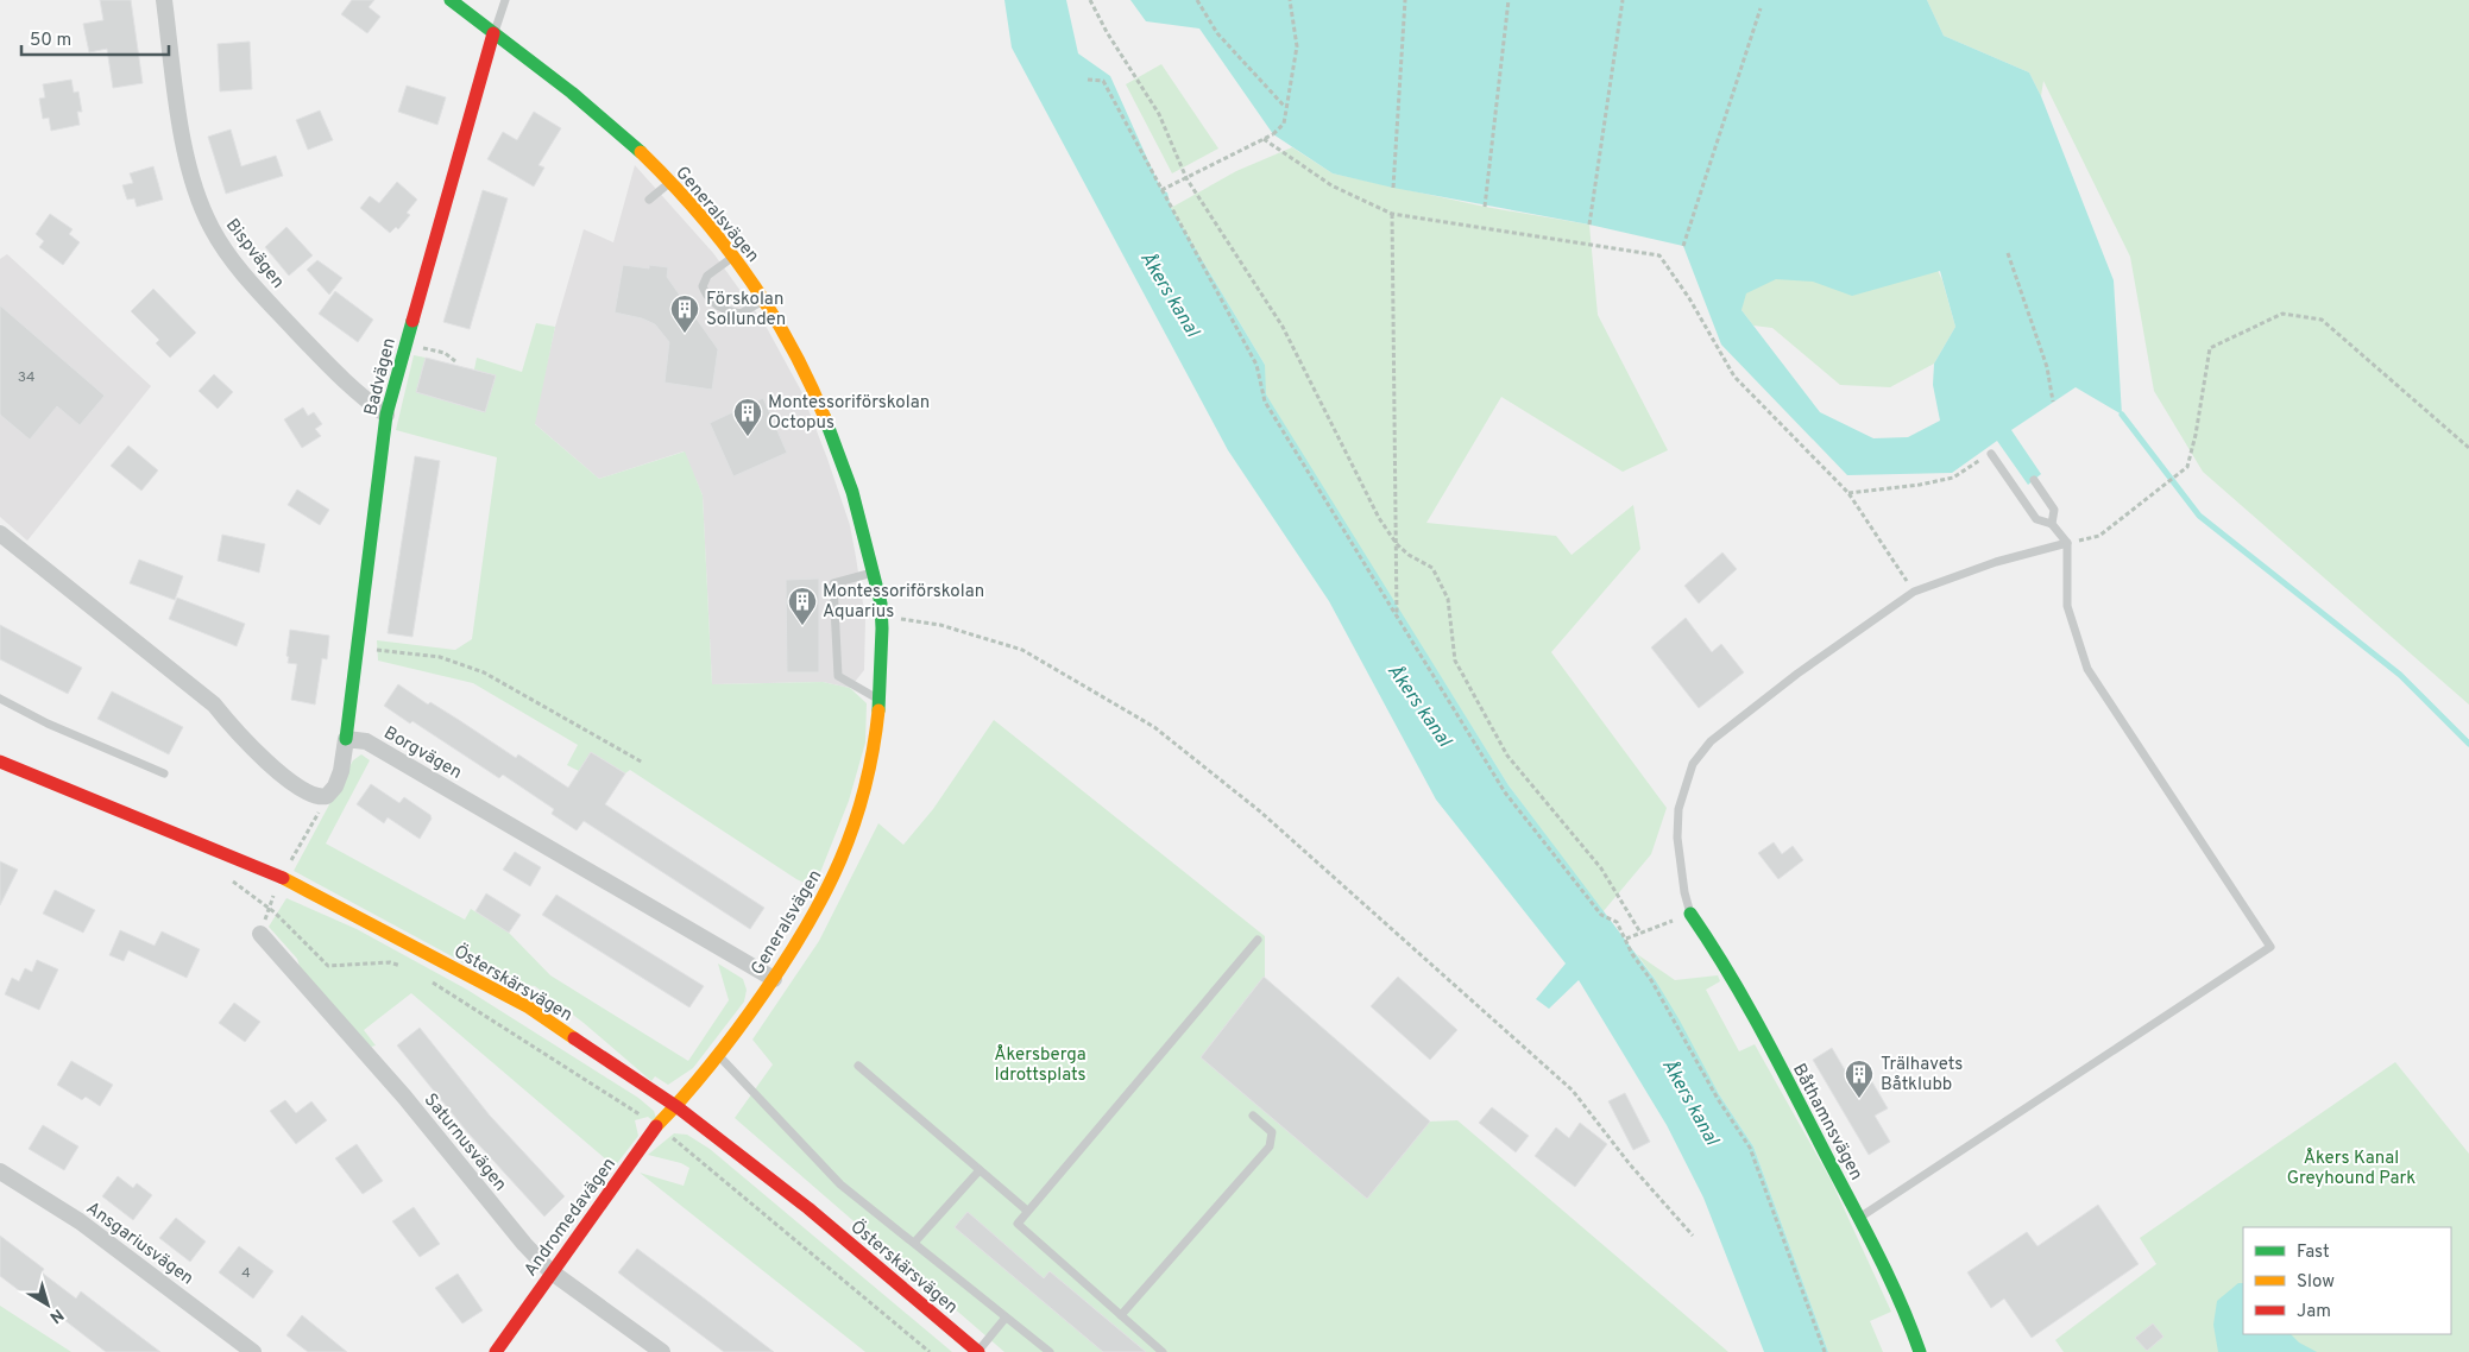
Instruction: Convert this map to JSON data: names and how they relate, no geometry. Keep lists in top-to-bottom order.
{
  "streets": {
    "street": [
      "Generalsvägen",
      "Bispvägen",
      "Badvägen",
      "Borgvägen",
      "Österskärsvägen",
      "Båthamnsvägen",
      "Saturnusvägen",
      "Andromedavägen",
      "Ansgariusvägen"
    ]
  },
  "crossings": [
    ["Generalsvägen", "Badvägen"],
    ["Generalsvägen", "Borgvägen"],
    ["Generalsvägen", "Österskärsvägen"],
    ["Generalsvägen", "Andromedavägen"],
    ["Bispvägen", "Badvägen"],
    ["Badvägen", "Borgvägen"],
    ["Österskärsvägen", "Andromedavägen"],
    ["Saturnusvägen", "Andromedavägen"]
  ],
  "water": ["Åkers kanal"],
  "parks": ["Åkersberga Idrottsplats", "Åkers Kanal Greyhound Park"],
  "places": {
    "building": [
      "Förskolan Sollunden",
      "Montessoriförskolan Octopus",
      "Montessoriförskolan Aquarius",
      "Trälhavets Båtklubb"
    ]
  },
  "house_numbers": ["34", "4"],
  "legend": ["Fast", "Slow", "Jam"],
  "scale_bar": "50 m",
  "north": "bottom right"
}
